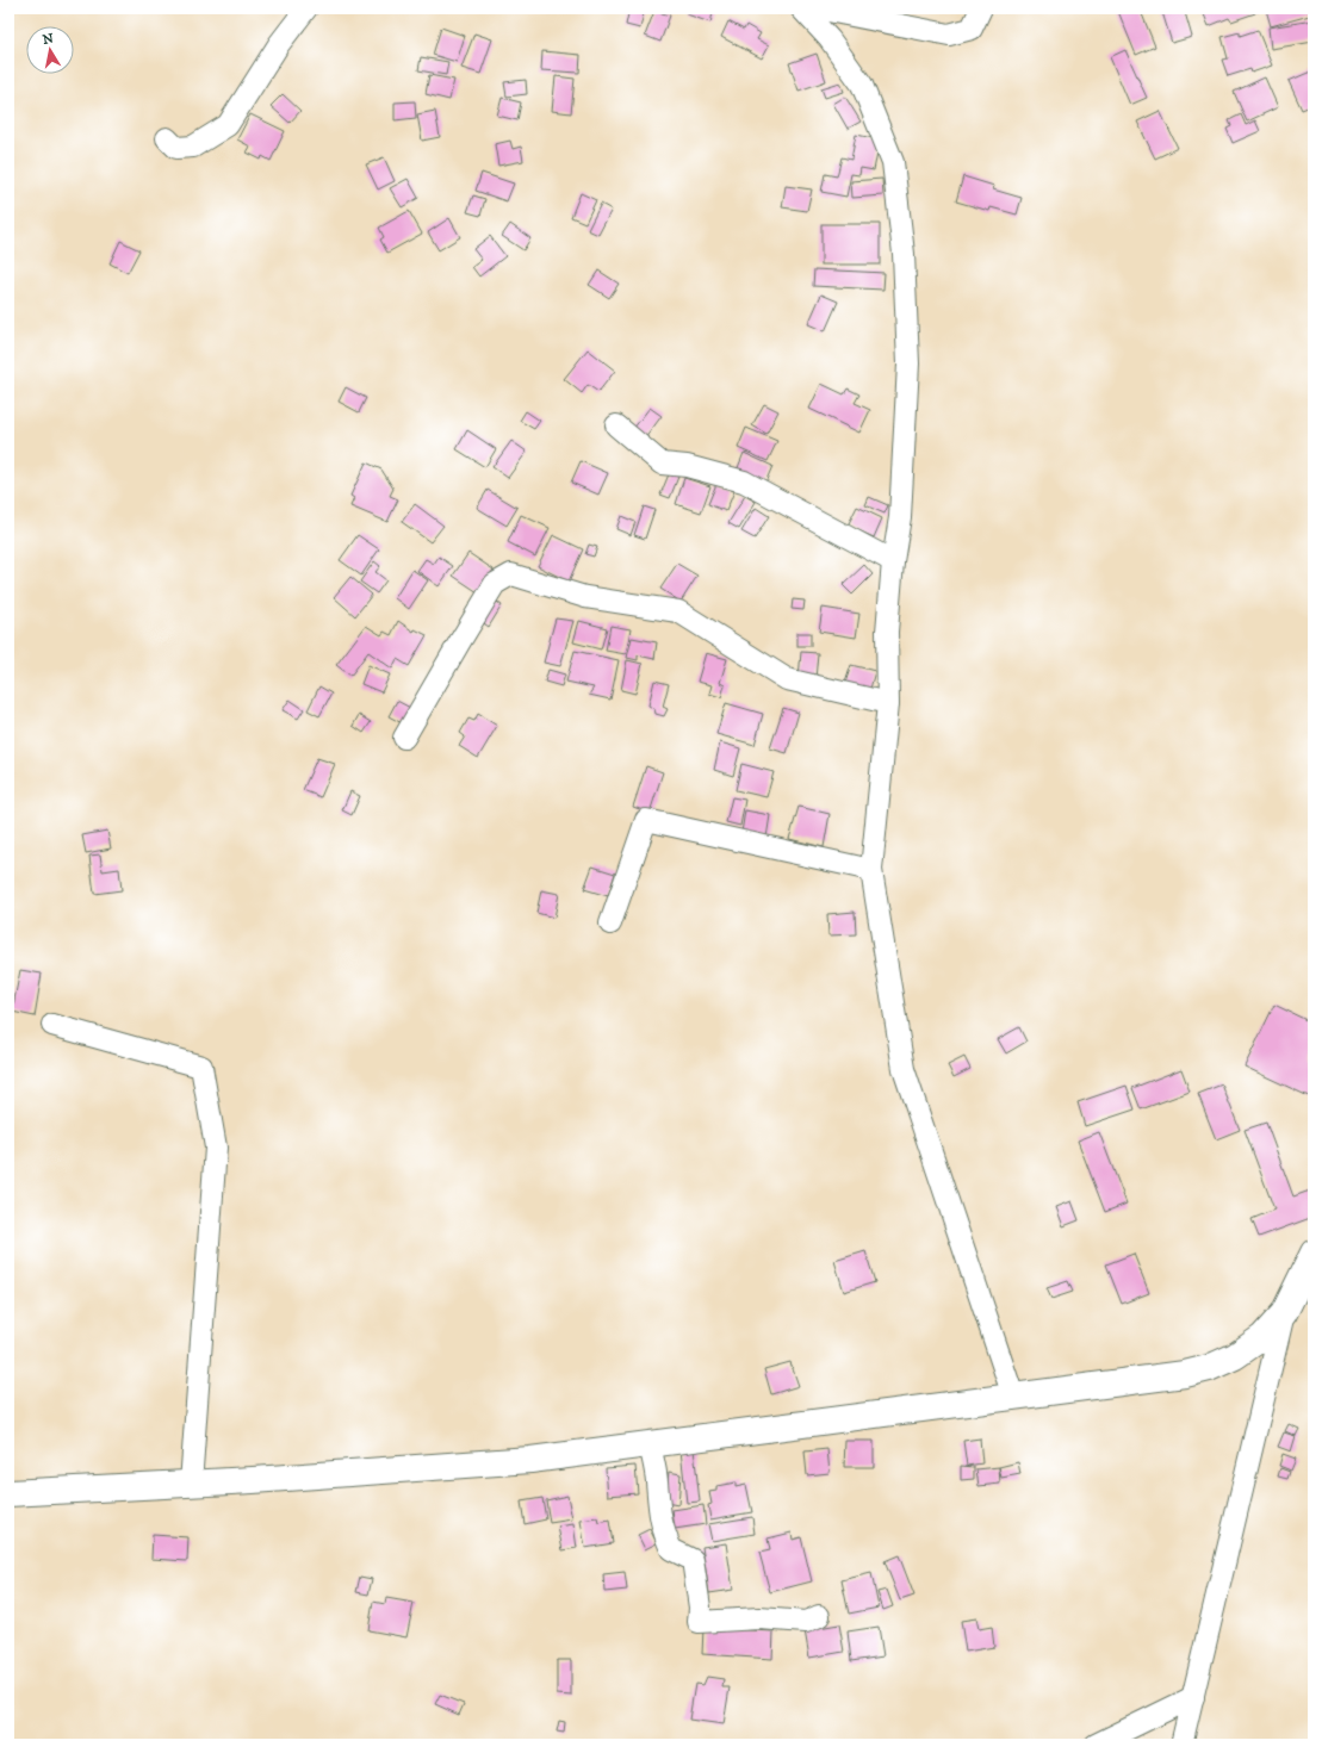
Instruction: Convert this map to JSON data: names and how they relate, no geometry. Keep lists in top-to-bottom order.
{
  "north": "top"
}
